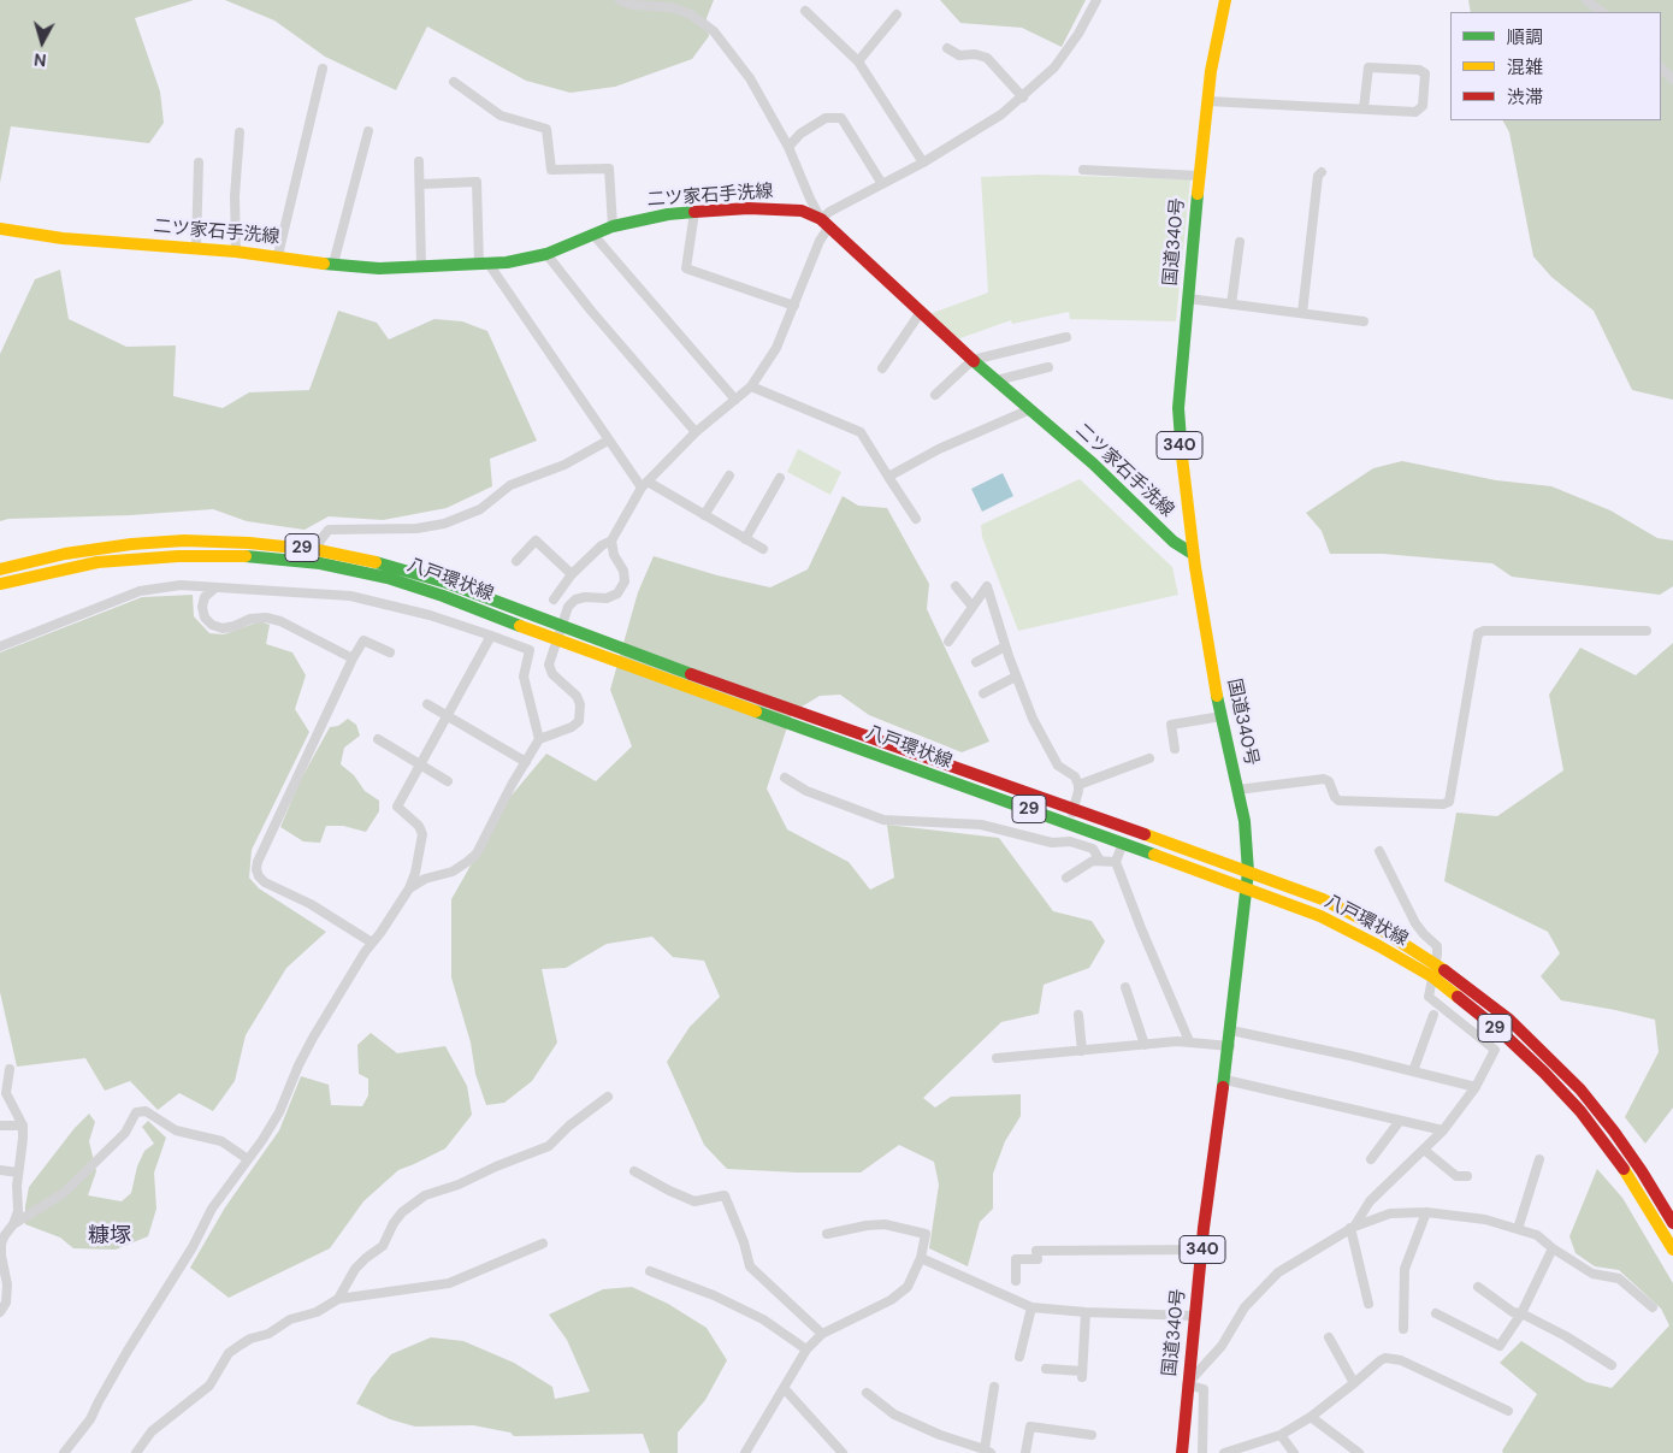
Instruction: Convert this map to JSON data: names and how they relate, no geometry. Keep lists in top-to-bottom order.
{
  "streets": {
    "main road": [
      "二ツ家石手洗線",
      "国道340号",
      "340",
      "29",
      "八戸環状線"
    ]
  },
  "crossings": [
    ["二ツ家石手洗線", "国道340号"],
    ["国道340号", "八戸環状線"]
  ],
  "districts": ["糠塚"],
  "legend": ["順調", "混雑", "渋滞"],
  "north": "bottom"
}
